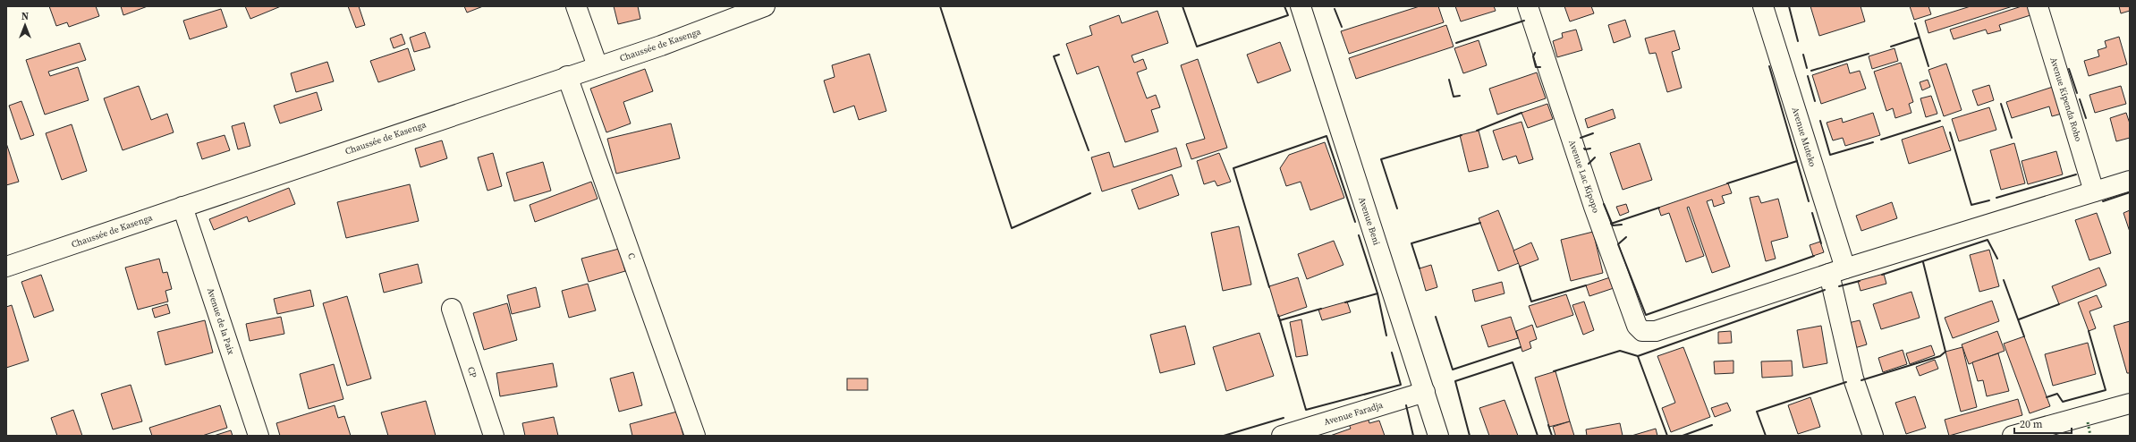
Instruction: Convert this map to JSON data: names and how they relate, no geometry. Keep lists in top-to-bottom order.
{
  "streets": {
    "street": [
      "Chaussée de Kasenga",
      "Avenue Kipenda Roho",
      "Avenue Muteko",
      "Avenue Lac Kipopo",
      "Avenue Beni",
      "C",
      "Avenue de la Paix",
      "CP",
      "Avenue Faradja"
    ]
  },
  "crossings": [
    ["Chaussée de Kasenga", "C"],
    ["Chaussée de Kasenga", "Avenue de la Paix"],
    ["Avenue Muteko", "Avenue Lac Kipopo"],
    ["Avenue Beni", "Avenue Faradja"]
  ],
  "scale_bar": "20 m",
  "north": "top"
}
